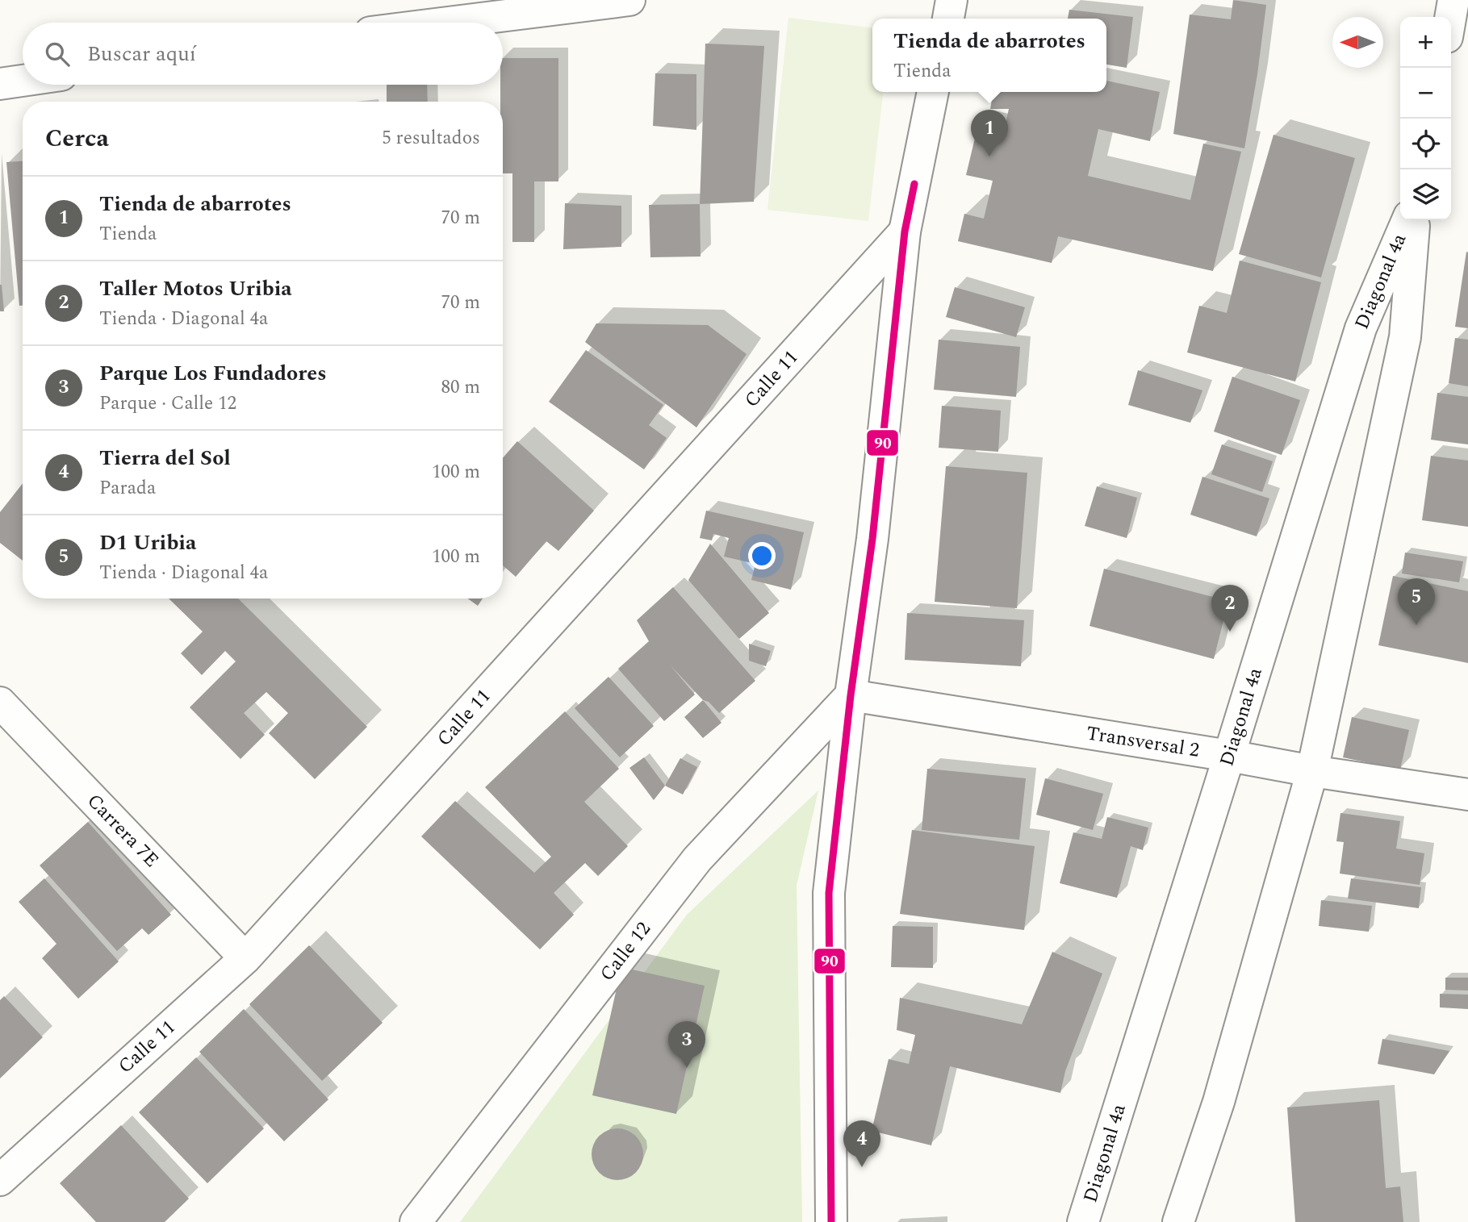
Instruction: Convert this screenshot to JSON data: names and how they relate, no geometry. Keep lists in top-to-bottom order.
{
  "streets": {
    "street": [
      "Diagonal 4a",
      "Calle 11",
      "Transversal 2",
      "Carrera 7E",
      "Calle 12"
    ]
  },
  "crossings": [
    ["Diagonal 4a", "Transversal 2"],
    ["Calle 11", "Carrera 7E"],
    ["Transversal 2", "Calle 12"]
  ],
  "lines": ["transit line 90"],
  "north": "left",
  "page": {
    "map_buttons": ["+", "−"],
    "popup": ["Tienda de abarrotes", "Tienda"],
    "search": "Buscar aquí",
    "heading": ["Cerca", "5 resultados"],
    "pins": [
      "1",
      "5",
      "2",
      "3",
      "4"
    ],
    "list": [
      {
        "mark": "1",
        "name": "Tienda de abarrotes",
        "note": "Tienda",
        "value": "70 m"
      },
      {
        "mark": "2",
        "name": "Taller Motos Uribia",
        "note": "Tienda · Diagonal 4a",
        "value": "70 m"
      },
      {
        "mark": "3",
        "name": "Parque Los Fundadores",
        "note": "Parque · Calle 12",
        "value": "80 m"
      },
      {
        "mark": "4",
        "name": "Tierra del Sol",
        "note": "Parada",
        "value": "100 m"
      },
      {
        "mark": "5",
        "name": "D1 Uribia",
        "note": "Tienda · Diagonal 4a",
        "value": "100 m"
      }
    ]
  }
}
